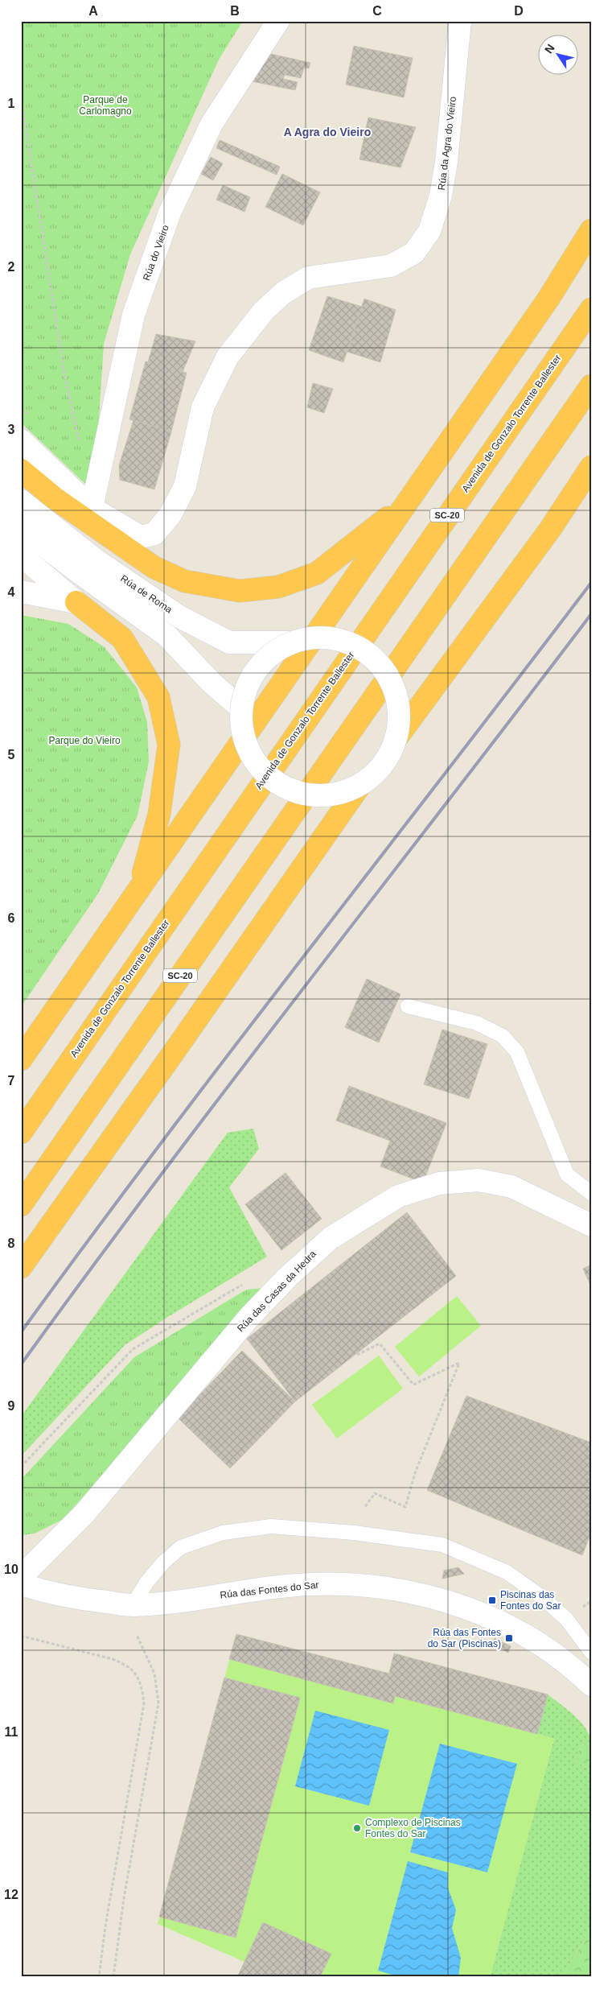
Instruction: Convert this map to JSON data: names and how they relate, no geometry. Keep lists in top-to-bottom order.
{
  "streets": {
    "highway": ["Avenida de Gonzalo Torrente Ballester", "SC-20"],
    "street": [
      "Rúa da Agra do Vieiro",
      "Rúa do Vieiro",
      "Rúa de Roma",
      "Rúa das Casas da Hedra",
      "Rúa das Fontes do Sar"
    ]
  },
  "crossings": [
    ["Rúa da Agra do Vieiro", "Rúa do Vieiro"]
  ],
  "districts": ["A Agra do Vieiro"],
  "parks": ["Parque de Carlomagno", "Parque do Vieiro"],
  "places": {
    "transit": ["Piscinas das Fontes do Sar", "Rúa das Fontes do Sar (Piscinas)"],
    "other": ["Complexo de Piscinas Fontes do Sar"]
  },
  "north": "top left",
  "grid": {
    "columns": [
      "A",
      "B",
      "C",
      "D"
    ],
    "rows": [
      "1",
      "2",
      "3",
      "4",
      "5",
      "6",
      "7",
      "8",
      "9",
      "10",
      "11",
      "12"
    ]
  }
}
